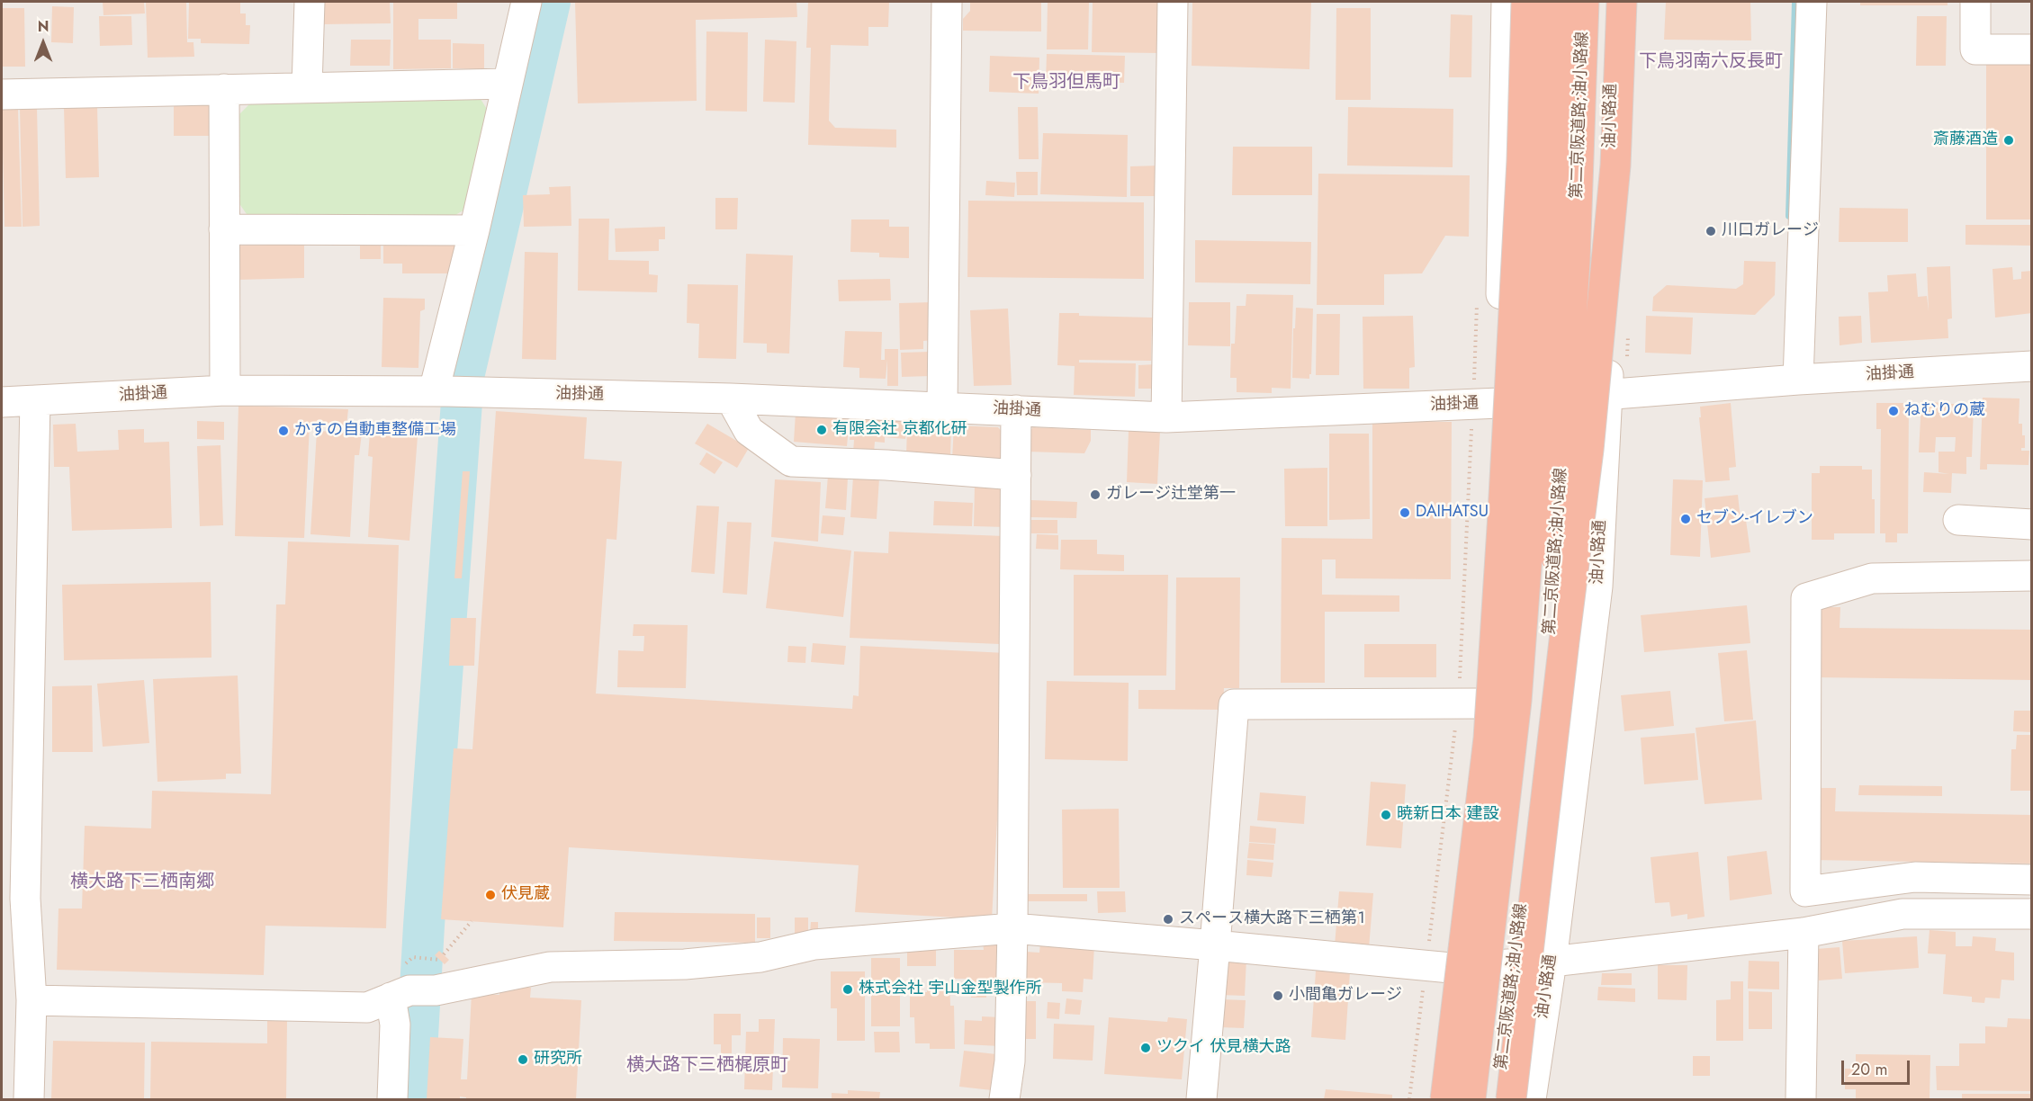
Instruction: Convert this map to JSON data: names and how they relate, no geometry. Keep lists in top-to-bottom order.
{
  "streets": {
    "highway": ["第二京阪道路;油小路線"],
    "street": ["油小路通", "油掛通"]
  },
  "crossings": [
    ["油小路通", "油掛通"]
  ],
  "districts": [
    "下鳥羽南六反長町",
    "下鳥羽但馬町",
    "横大路下三栖南郷",
    "横大路下三栖梶原町"
  ],
  "places": [
    "斎藤酒造",
    "川口ガレージ",
    "ねむりの蔵",
    "有限会社 京都化研",
    "かすの自動車整備工場",
    "ガレージ辻堂第一",
    "DAIHATSU",
    "セブン-イレブン",
    "暁新日本 建設",
    "伏見蔵",
    "スペース横大路下三栖第１",
    "株式会社 宇山金型製作所",
    "小間亀ガレージ",
    "ツクイ 伏見横大路",
    "研究所"
  ],
  "scale_bar": "20 m",
  "north": "top"
}
